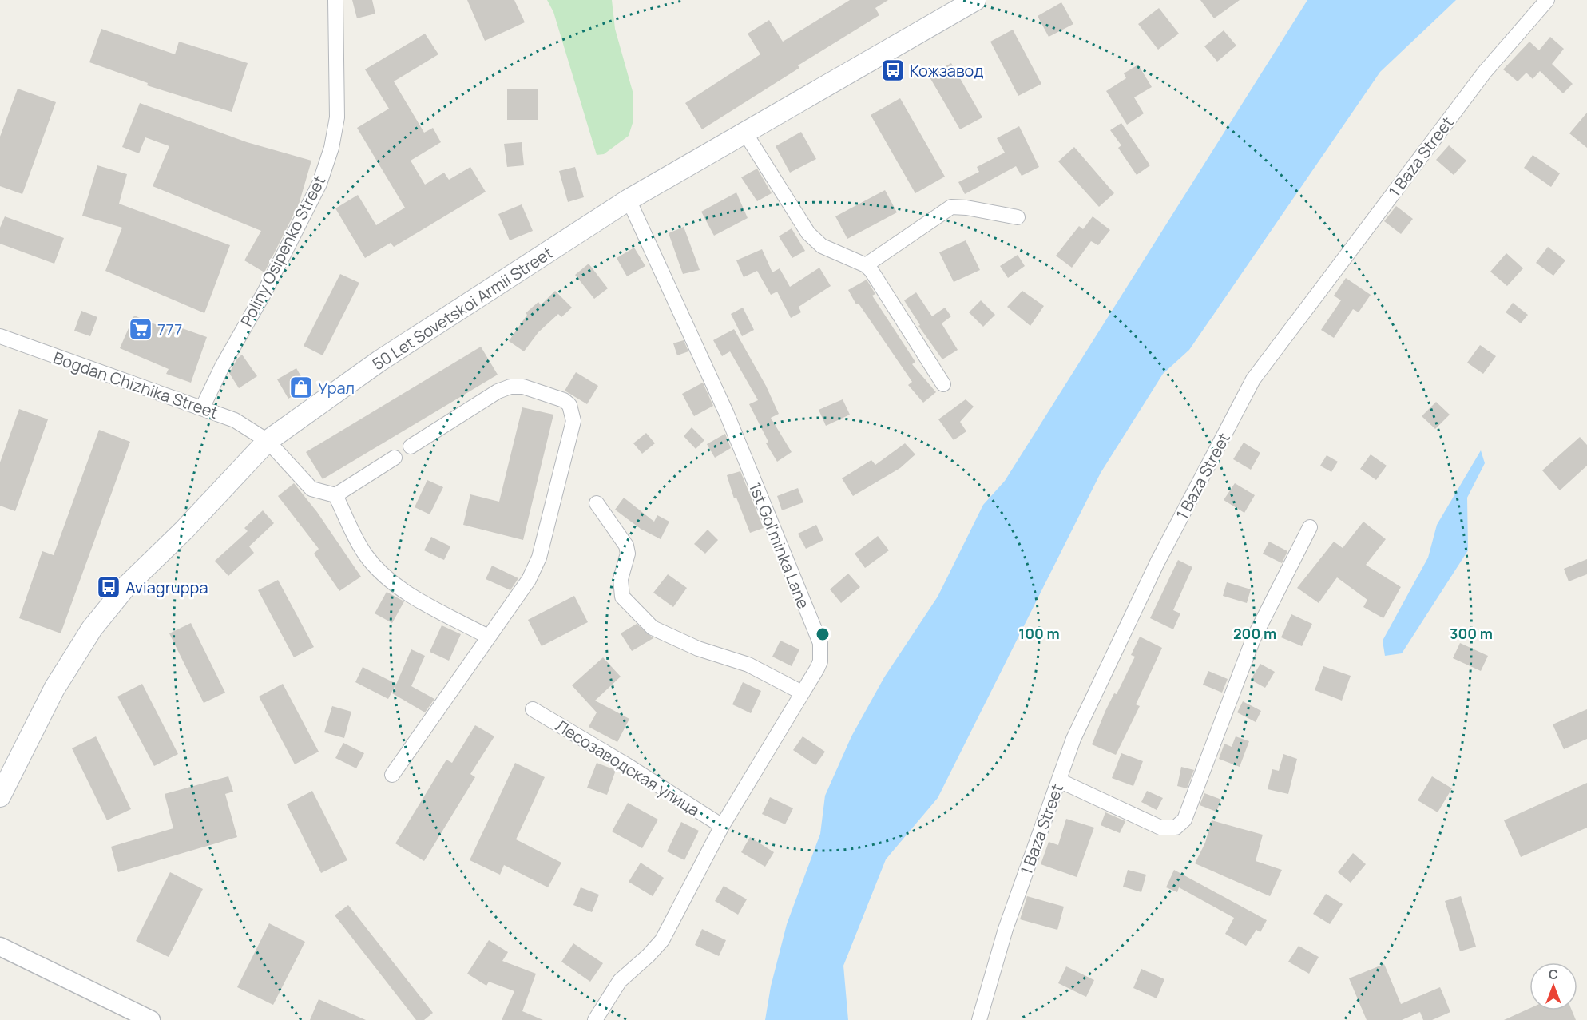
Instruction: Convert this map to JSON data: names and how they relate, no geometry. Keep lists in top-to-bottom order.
{
  "streets": {
    "main road": ["50 Let Sovetskoi Armii Street"],
    "street": [
      "1 Baza Street",
      "Poliny Osipenko Street",
      "Bogdan Chizhika Street",
      "1st Gol'minka Lane",
      "Лесозаводская улица"
    ]
  },
  "crossings": [
    ["Poliny Osipenko Street", "Bogdan Chizhika Street"],
    ["50 Let Sovetskoi Armii Street", "Bogdan Chizhika Street"],
    ["50 Let Sovetskoi Armii Street", "1st Gol'minka Lane"],
    ["1st Gol'minka Lane", "Лесозаводская улица"]
  ],
  "places": {
    "bus stop": ["Кожзавод", "Aviagruppa"],
    "supermarket": ["777"],
    "shop": ["Урал"]
  },
  "north": "top",
  "rings": ["100 m", "200 m", "300 m"]
}
